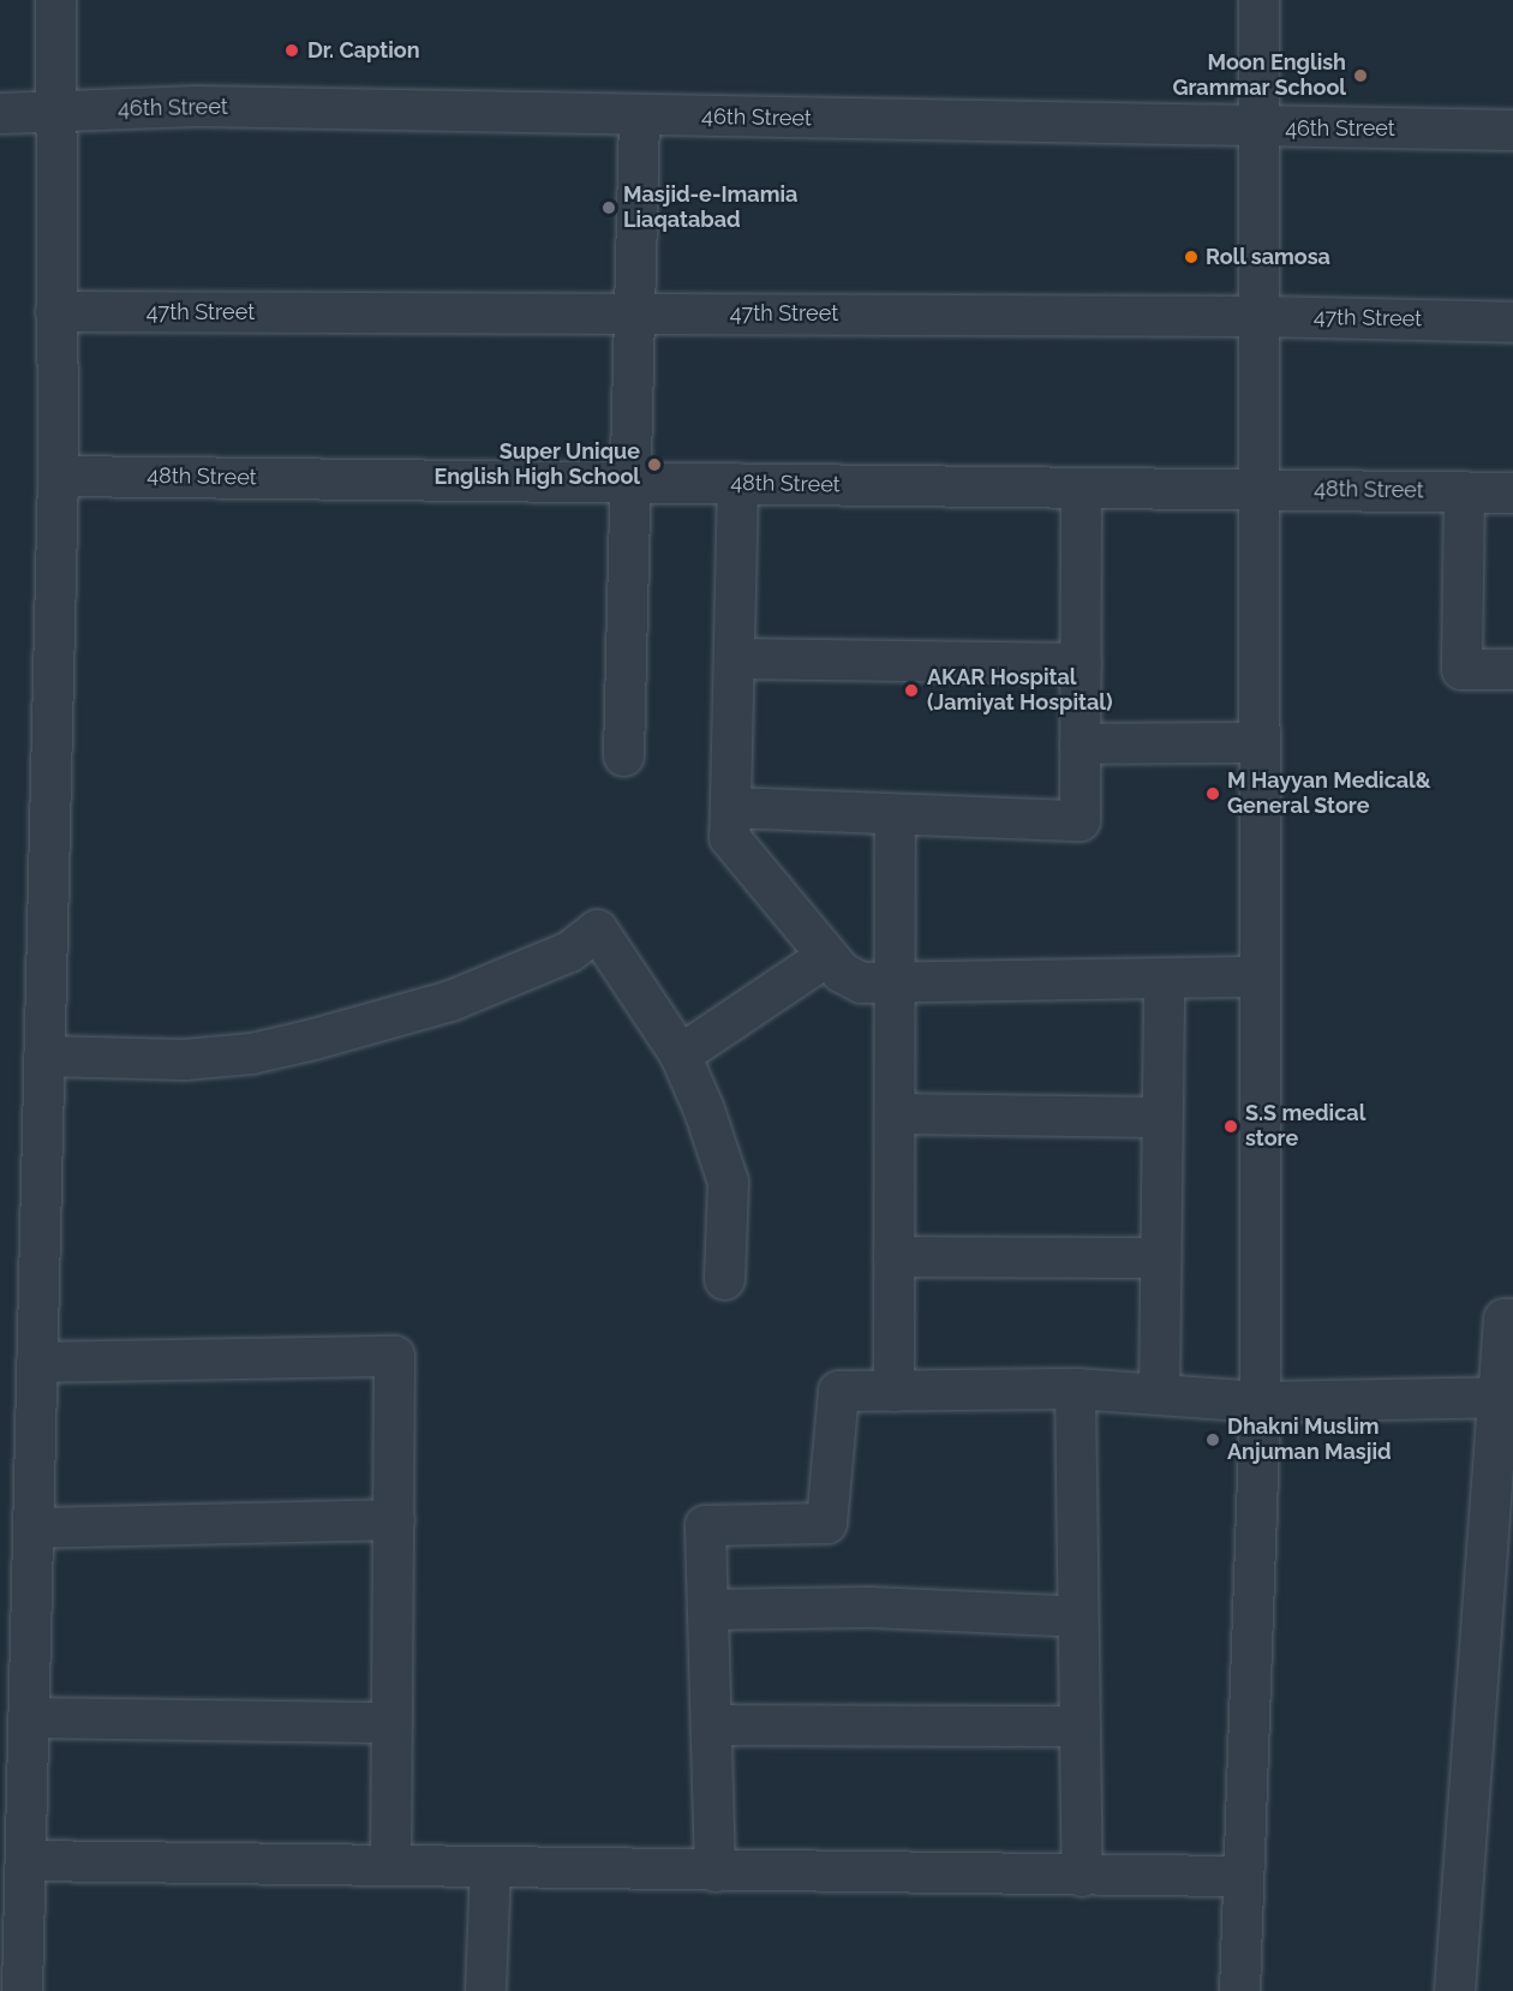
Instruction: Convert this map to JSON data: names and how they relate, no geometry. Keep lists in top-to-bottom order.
{
  "streets": {
    "street": ["46th Street", "47th Street", "48th Street"]
  },
  "places": [
    "Dr. Caption",
    "Moon English Grammar School",
    "Masjid-e-Imamia Liaqatabad",
    "Roll samosa",
    "Super Unique English High School",
    "AKAR Hospital (Jamiyat Hospital)",
    "M Hayyan Medical& General Store",
    "S.S medical store",
    "Dhakni Muslim Anjuman Masjid"
  ]
}
